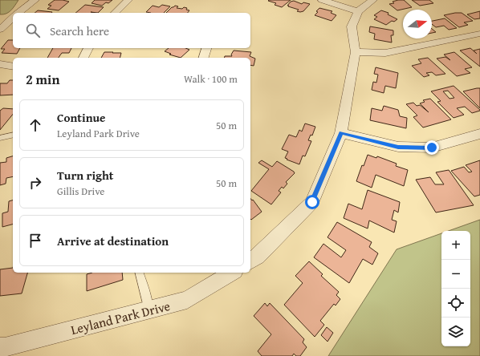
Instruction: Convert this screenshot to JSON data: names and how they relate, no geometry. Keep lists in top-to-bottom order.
{
  "streets": {
    "street": ["Leyland Park Drive"]
  },
  "north": "right",
  "page": {
    "search": "Search here",
    "heading": ["2 min", "Walk · 100 m"],
    "list": [
      ["Continue", "Leyland Park Drive", "50 m"],
      ["Turn right", "Gillis Drive", "50 m"],
      "Arrive at destination"
    ],
    "map_buttons": ["+", "−"]
  }
}
